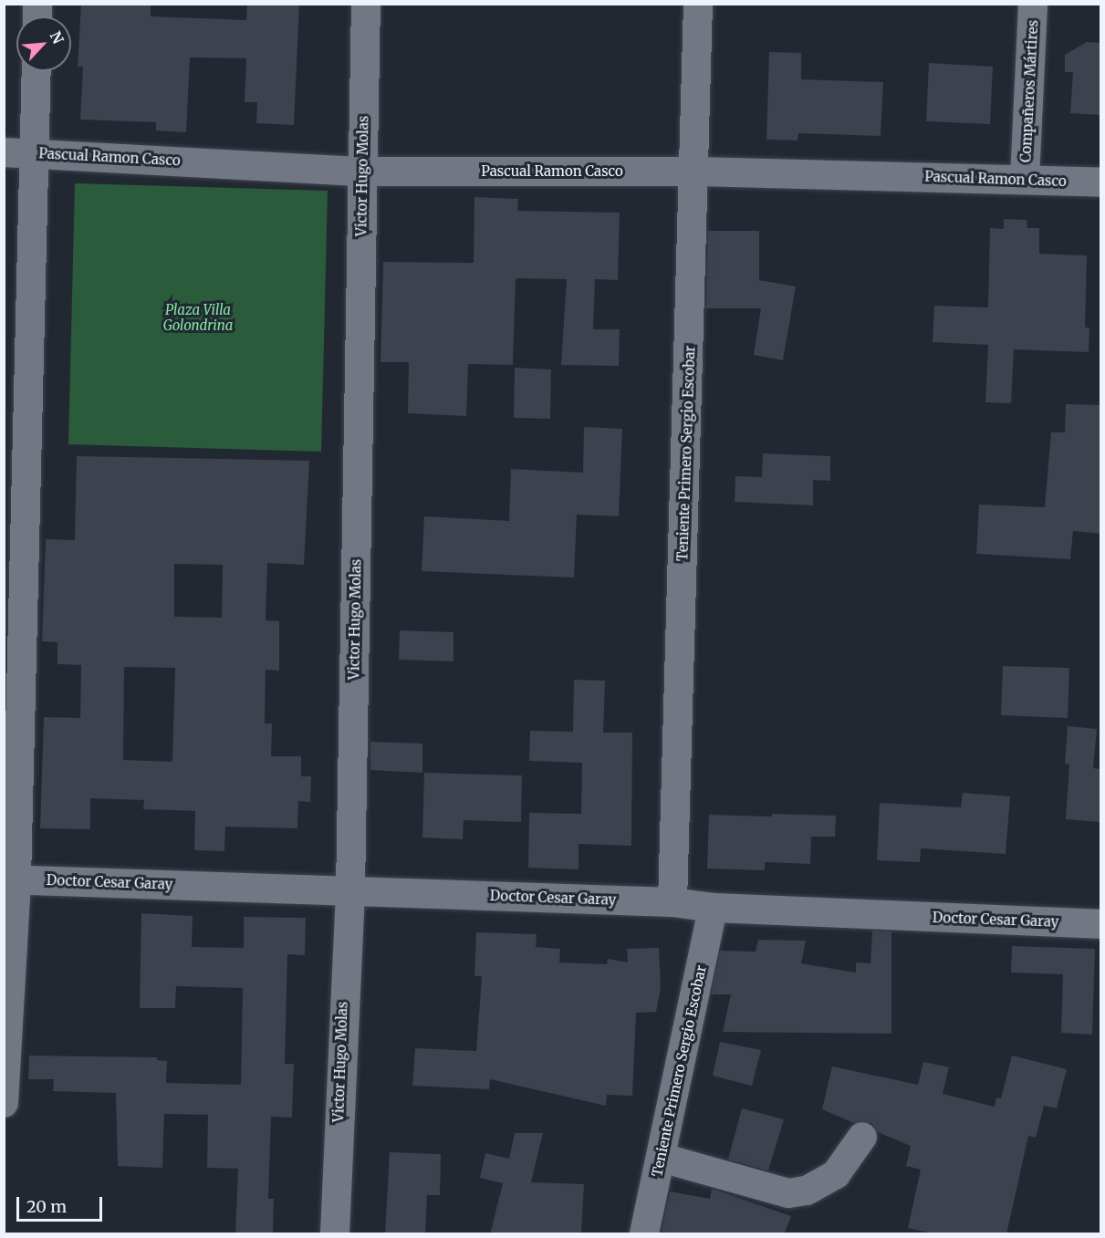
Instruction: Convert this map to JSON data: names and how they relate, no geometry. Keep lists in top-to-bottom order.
{
  "streets": {
    "street": [
      "Compañeros Mártires",
      "Pascual Ramon Casco",
      "Victor Hugo Molas",
      "Teniente Primero Sergio Escobar",
      "Doctor Cesar Garay"
    ]
  },
  "crossings": [
    ["Compañeros Mártires", "Pascual Ramon Casco"],
    ["Pascual Ramon Casco", "Victor Hugo Molas"],
    ["Pascual Ramon Casco", "Teniente Primero Sergio Escobar"],
    ["Victor Hugo Molas", "Doctor Cesar Garay"],
    ["Teniente Primero Sergio Escobar", "Doctor Cesar Garay"]
  ],
  "parks": ["Plaza Villa Golondrina"],
  "scale_bar": "20 m",
  "north": "top right"
}
